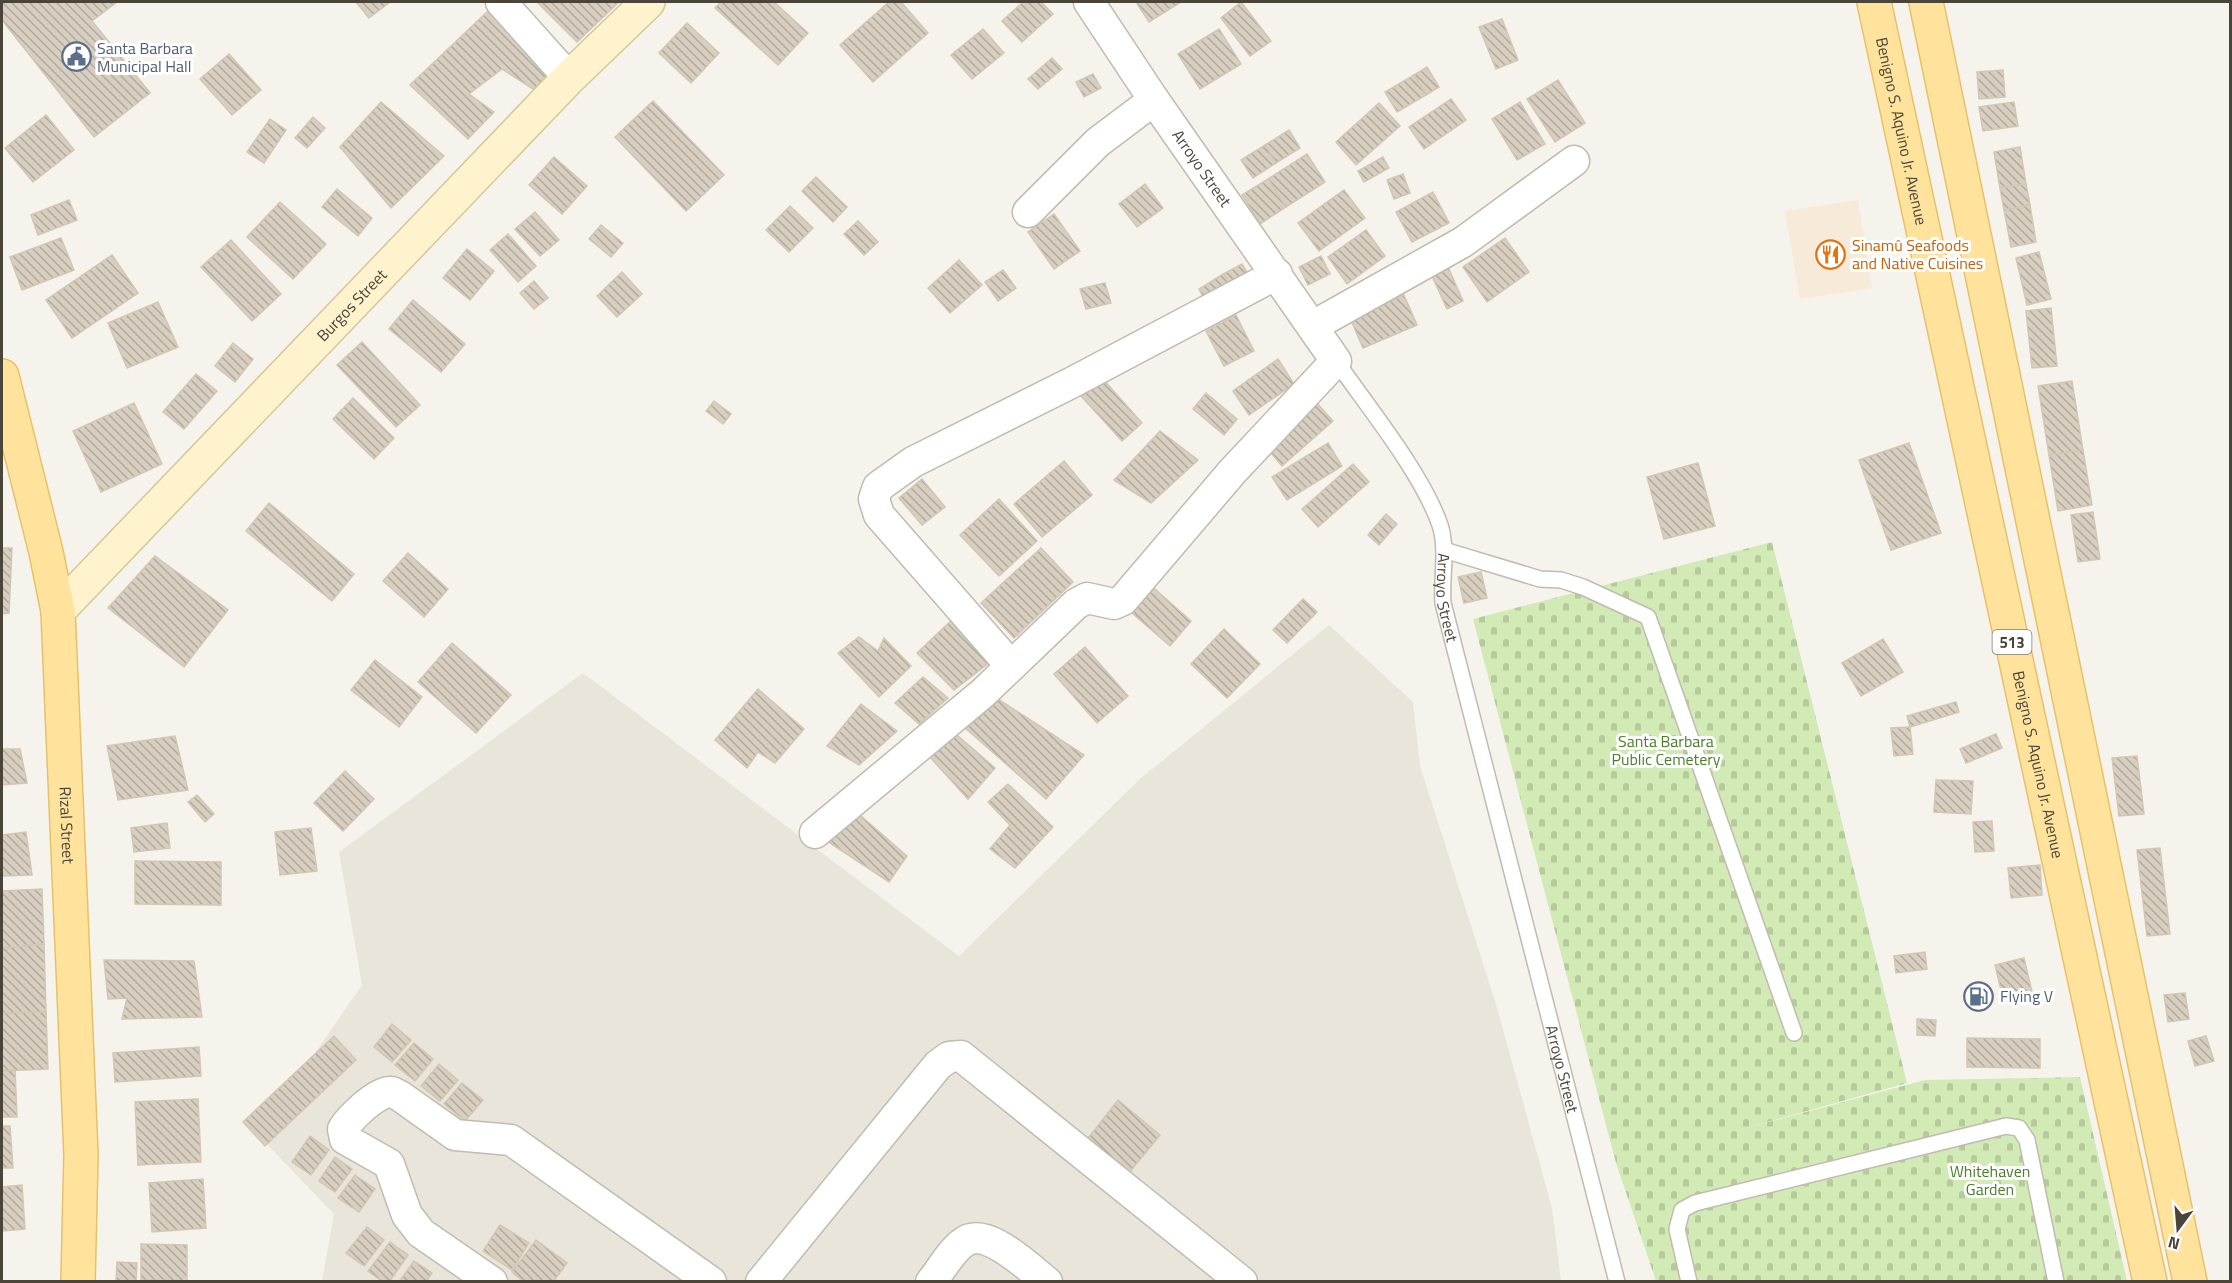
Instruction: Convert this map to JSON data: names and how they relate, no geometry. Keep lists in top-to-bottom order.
{
  "streets": {
    "main road": ["Benigno S. Aquino Jr. Avenue", "513", "Rizal Street"],
    "street": ["Arroyo Street", "Burgos Street"]
  },
  "crossings": [
    ["Burgos Street", "Rizal Street"]
  ],
  "parks": ["Santa Barbara Public Cemetery", "Whitehaven Garden"],
  "places": {
    "public building": ["Santa Barbara Municipal Hall"],
    "restaurant": ["Sinamû Seafoods and Native Cuisines"],
    "fuel station": ["Flying V"]
  },
  "north": "bottom"
}
